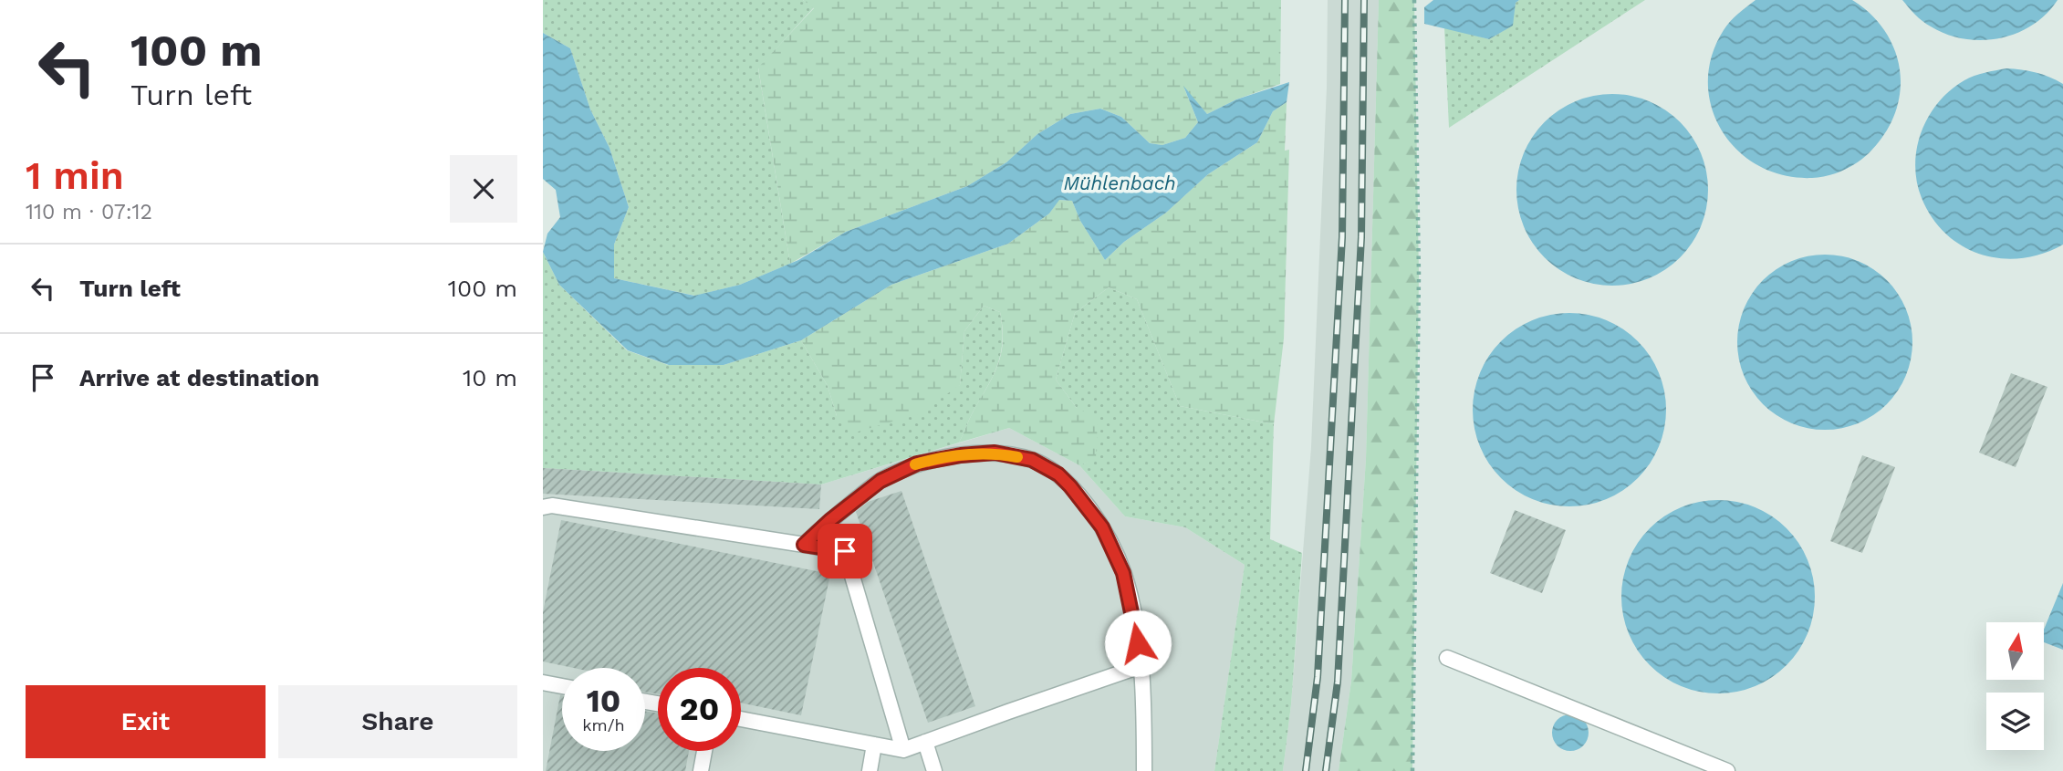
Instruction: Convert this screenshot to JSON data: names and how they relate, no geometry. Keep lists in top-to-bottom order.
{
  "water": ["Mühlenbach"],
  "north": "top",
  "page": {
    "turn": ["100 m", "Turn left"],
    "heading": ["1 min", "110 m · 07:12"],
    "list": [
      {
        "name": "Turn left",
        "value": "100 m"
      },
      {
        "name": "Arrive at destination",
        "value": "10 m"
      }
    ],
    "speed": "10 km/h",
    "limit": "20",
    "buttons": ["Exit", "Share"]
  }
}
